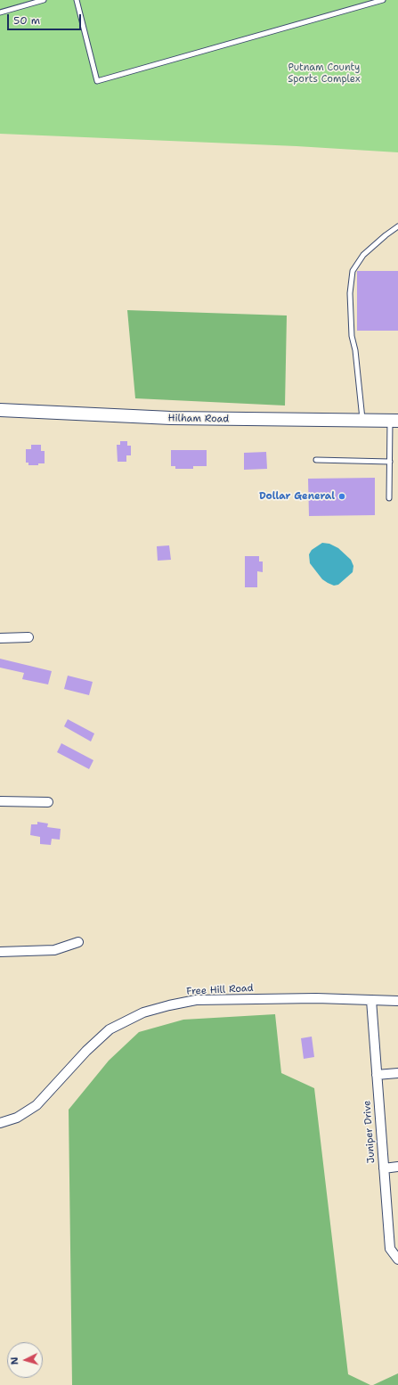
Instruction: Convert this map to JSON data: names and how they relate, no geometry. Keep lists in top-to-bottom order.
{
  "streets": {
    "main road": ["Hilham Road"],
    "street": ["Free Hill Road", "Juniper Drive"]
  },
  "crossings": [
    ["Free Hill Road", "Juniper Drive"]
  ],
  "parks": ["Putnam County Sports Complex"],
  "places": ["Dollar General"],
  "scale_bar": "50 m",
  "north": "left"
}
